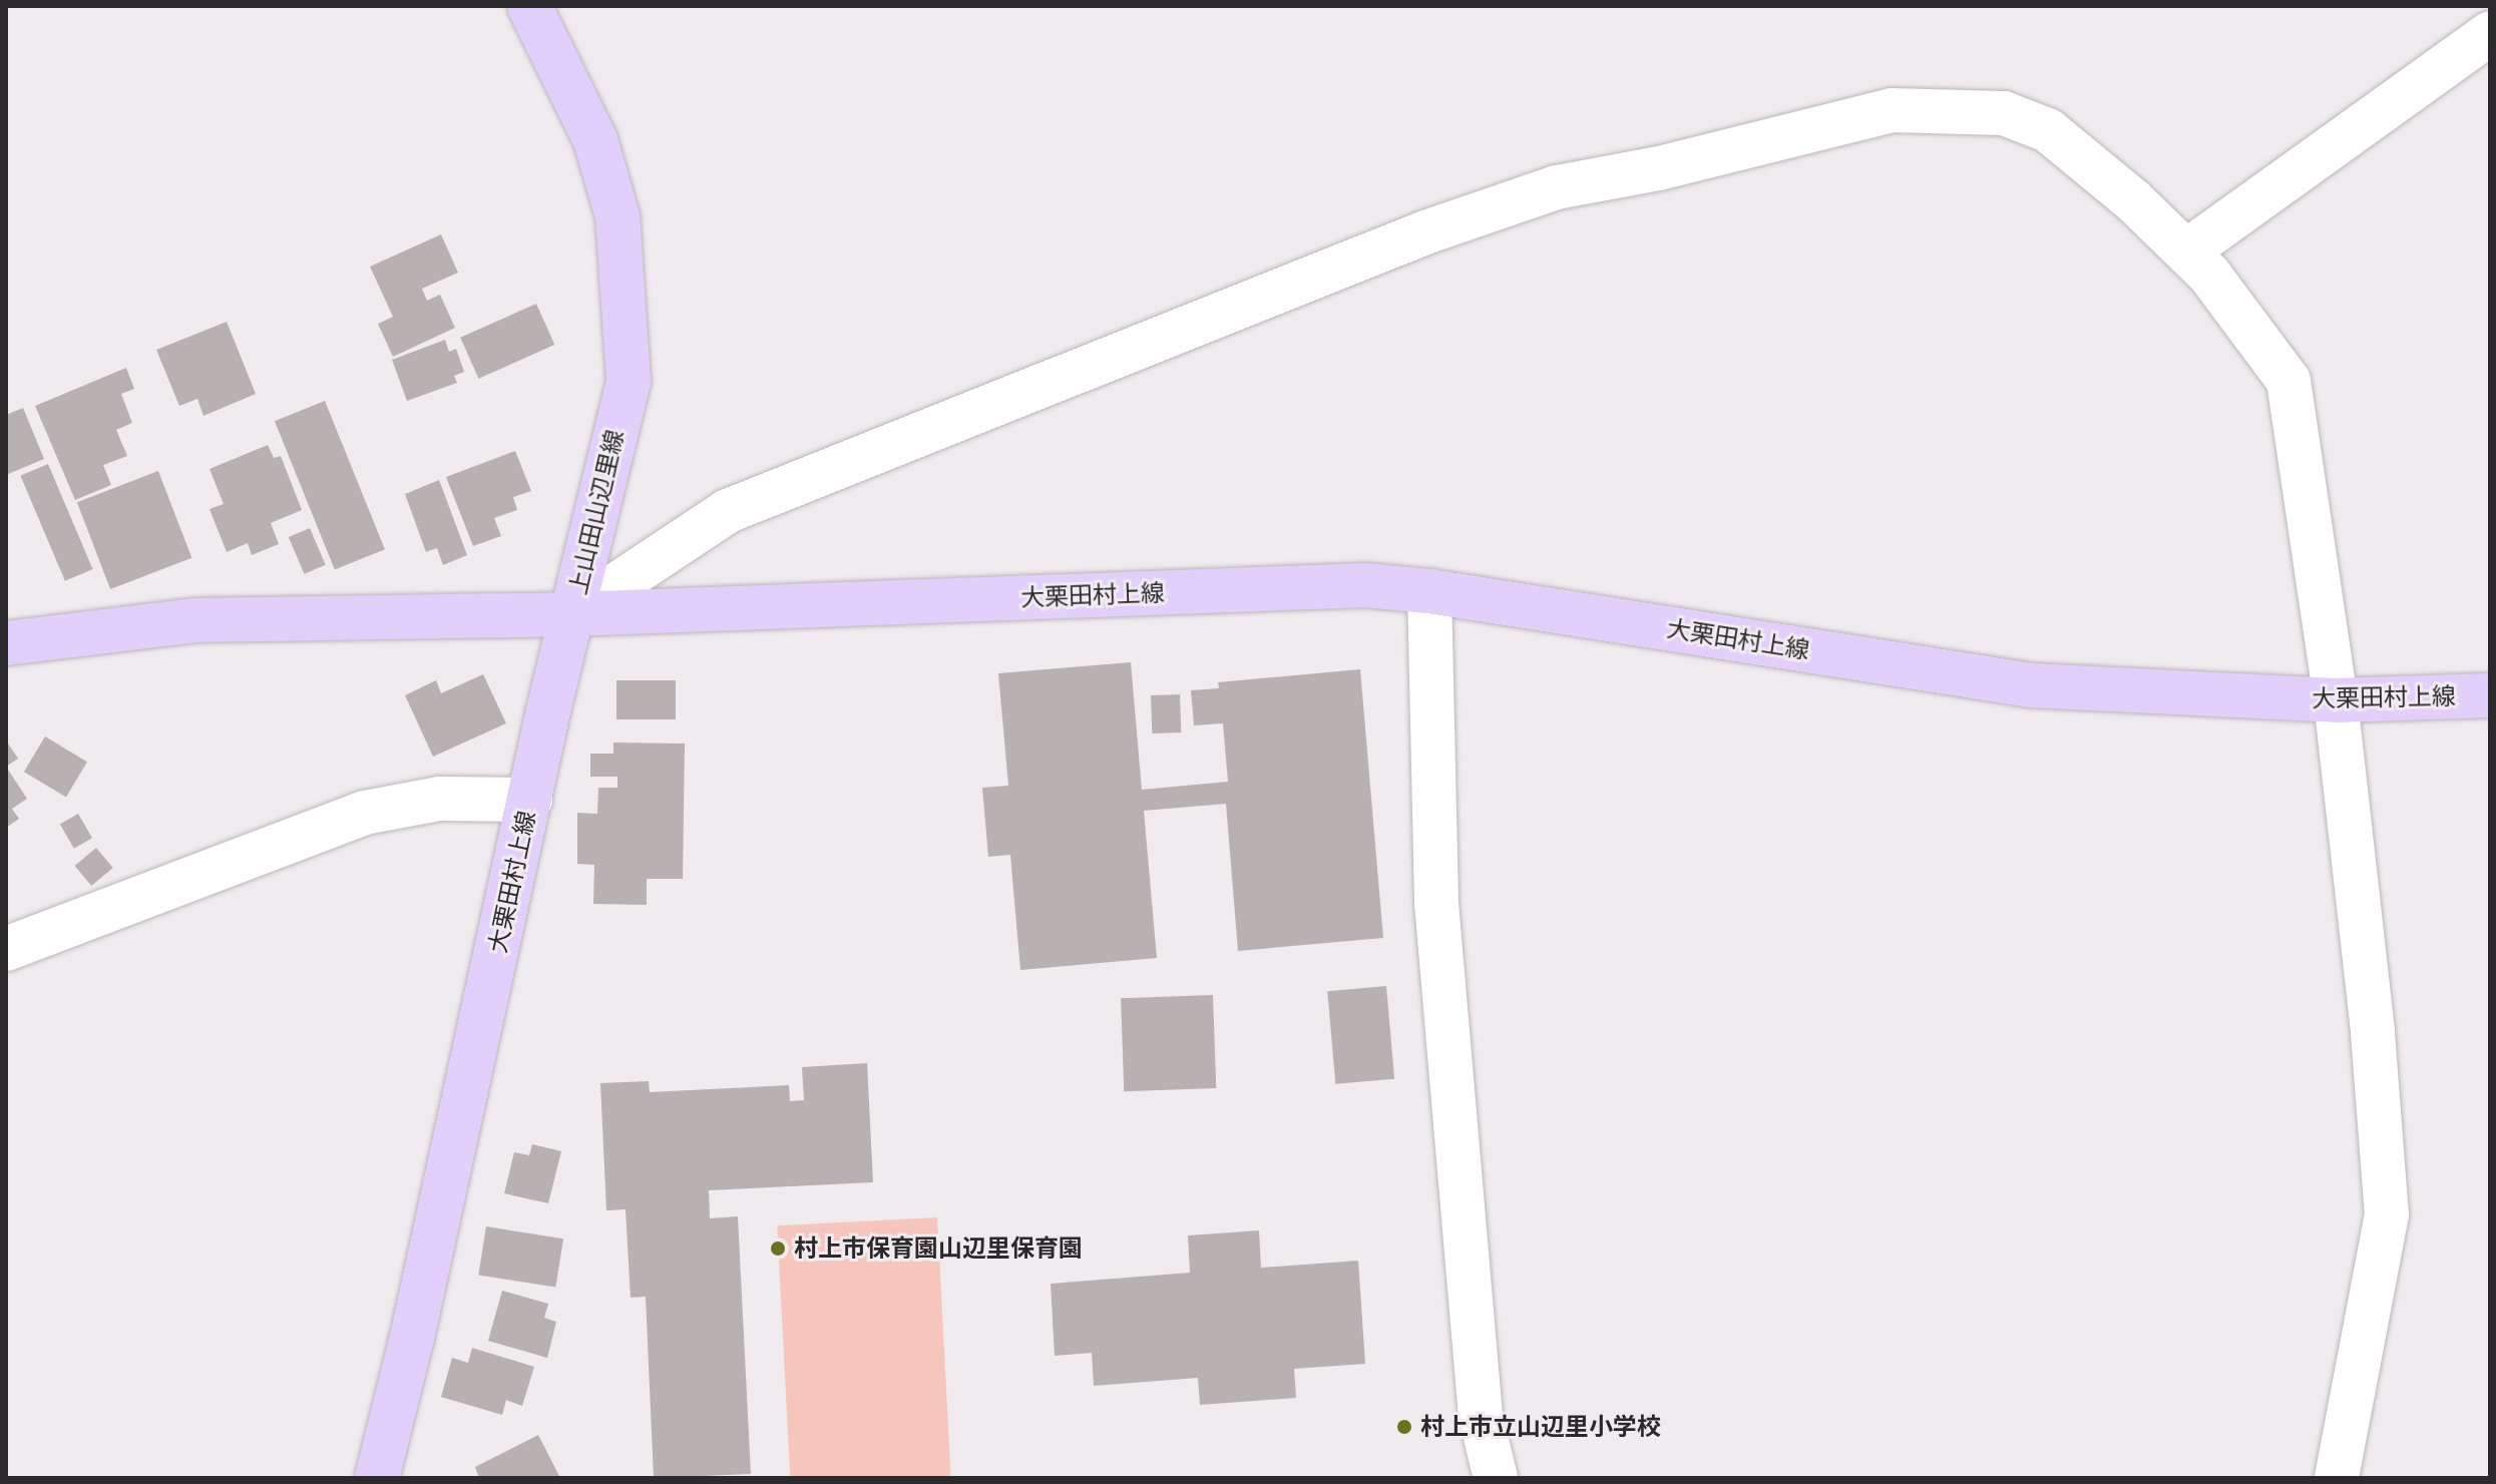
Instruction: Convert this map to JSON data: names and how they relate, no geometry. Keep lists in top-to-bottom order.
{
  "streets": {
    "main road": ["上山田山辺里線", "大栗田村上線"]
  },
  "crossings": [
    ["上山田山辺里線", "大栗田村上線"]
  ],
  "places": ["村上市保育園山辺里保育園", "村上市立山辺里小学校"]
}
